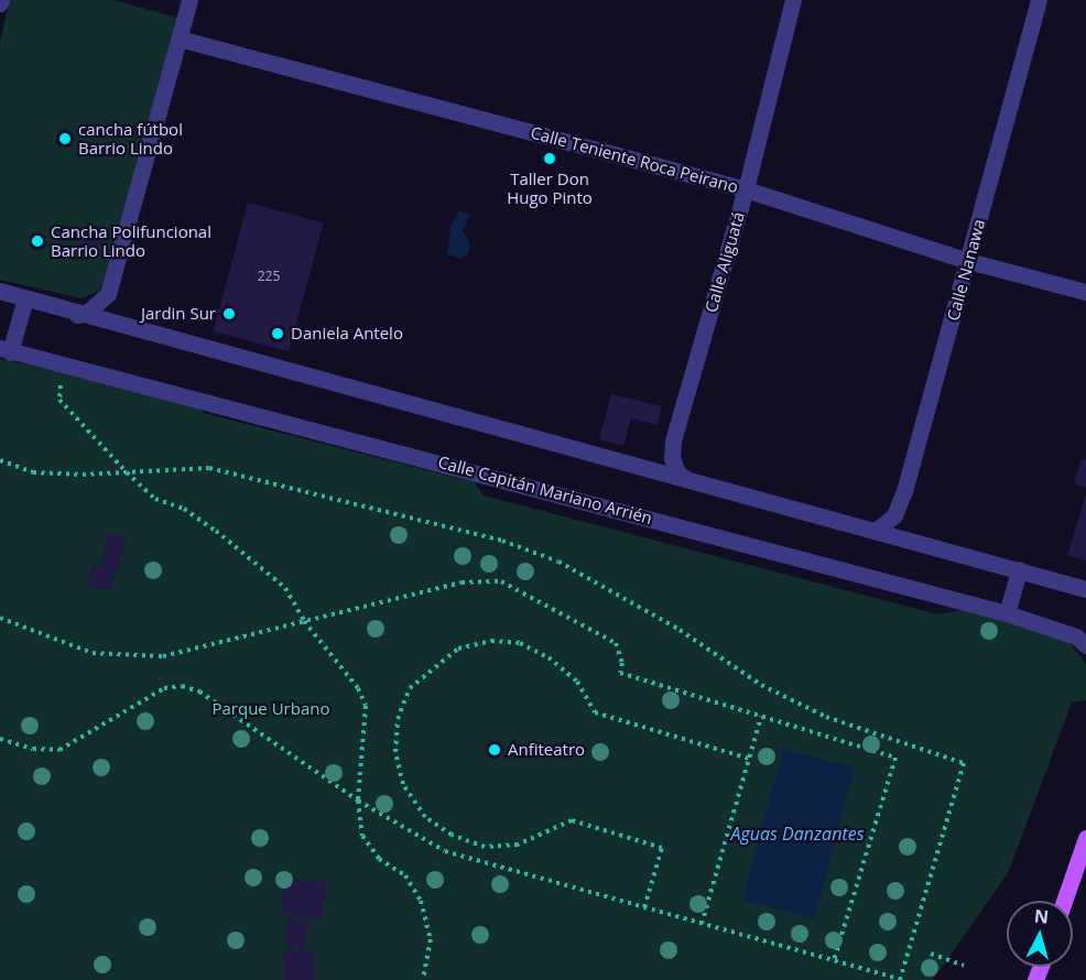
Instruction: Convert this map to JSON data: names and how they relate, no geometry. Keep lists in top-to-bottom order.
{
  "streets": {
    "street": [
      "Calle Teniente Roca Peirano",
      "Calle Aliguatá",
      "Calle Nanawa",
      "Calle Capitán Mariano Arrién"
    ]
  },
  "crossings": [
    ["Calle Teniente Roca Peirano", "Calle Aliguatá"],
    ["Calle Teniente Roca Peirano", "Calle Nanawa"]
  ],
  "water": ["Aguas Danzantes"],
  "parks": ["Parque Urbano"],
  "places": [
    "cancha fútbol Barrio Lindo",
    "Taller Don Hugo Pinto",
    "Cancha Polifuncional Barrio Lindo",
    "Jardin Sur",
    "Daniela Antelo",
    "Anfiteatro"
  ],
  "house_numbers": ["225"],
  "north": "top"
}
